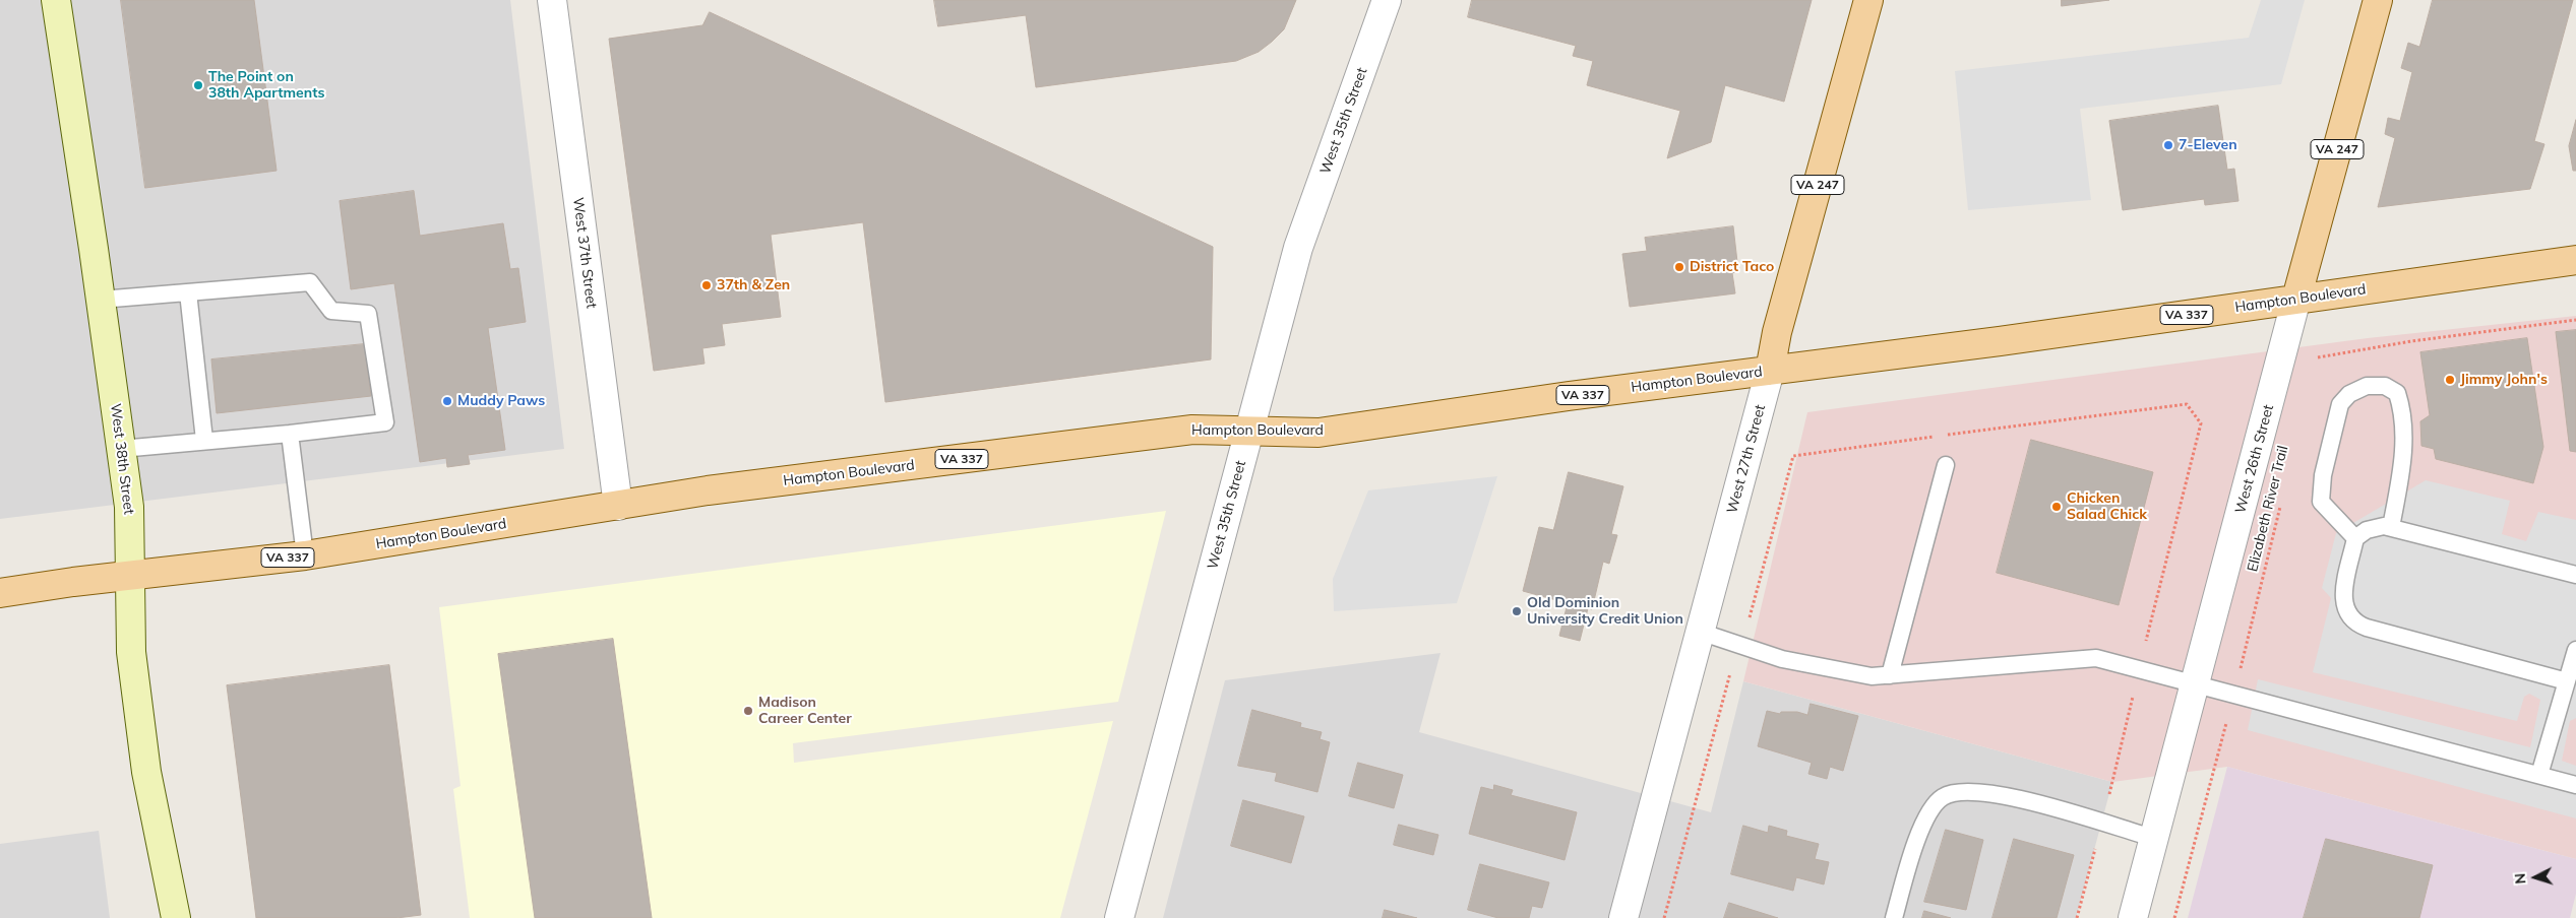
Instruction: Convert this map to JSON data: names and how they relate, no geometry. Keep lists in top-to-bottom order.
{
  "streets": {
    "main road": [
      "VA 247",
      "Hampton Boulevard",
      "VA 337",
      "West 38th Street",
      "West 27th Street",
      "West 26th Street"
    ],
    "street": ["West 35th Street", "West 37th Street"],
    "path": ["Elizabeth River Trail"]
  },
  "crossings": [
    ["West 35th Street", "Hampton Boulevard"],
    ["West 37th Street", "Hampton Boulevard"],
    ["Hampton Boulevard", "West 38th Street"],
    ["Hampton Boulevard", "West 27th Street"],
    ["Hampton Boulevard", "West 26th Street"]
  ],
  "places": [
    "The Point on 38th Apartments",
    "7-Eleven",
    "District Taco",
    "37th & Zen",
    "Jimmy John's",
    "Muddy Paws",
    "Chicken Salad Chick",
    "Old Dominion University Credit Union",
    "Madison Career Center"
  ],
  "north": "left"
}
